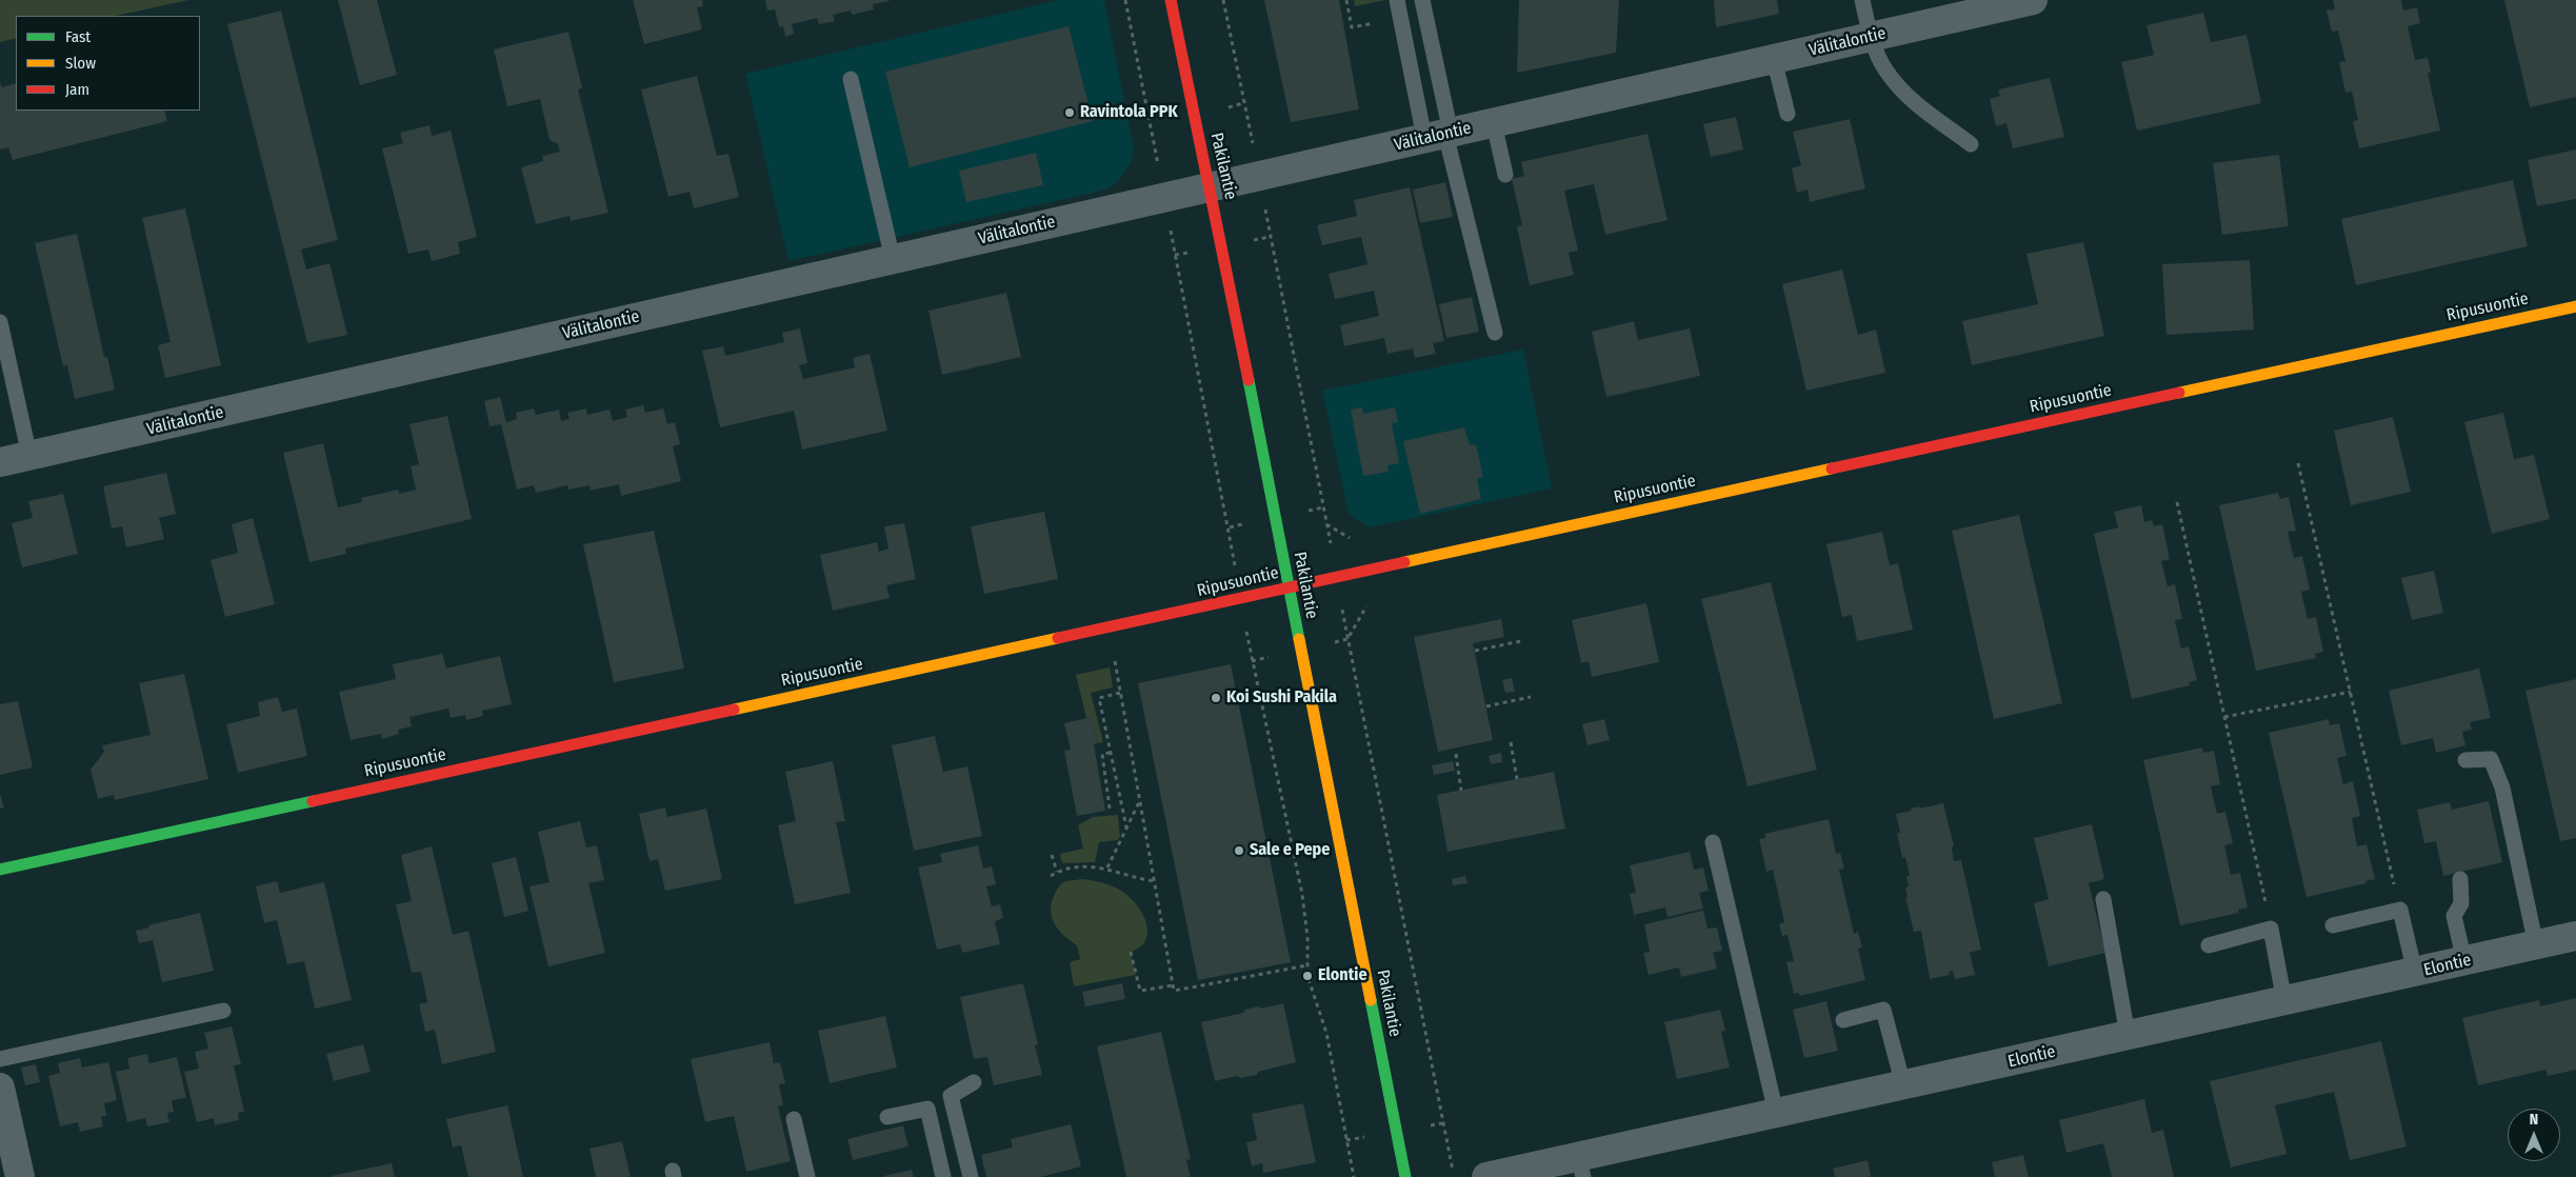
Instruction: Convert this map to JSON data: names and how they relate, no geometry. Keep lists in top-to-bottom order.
{
  "streets": {
    "street": [
      "Välitalontie",
      "Pakilantie",
      "Ripusuontie",
      "Elontie"
    ]
  },
  "crossings": [
    ["Välitalontie", "Pakilantie"],
    ["Pakilantie", "Ripusuontie"]
  ],
  "places": [
    "Ravintola PPK",
    "Koi Sushi Pakila",
    "Sale e Pepe",
    "Elontie"
  ],
  "legend": ["Fast", "Slow", "Jam"],
  "north": "top"
}
